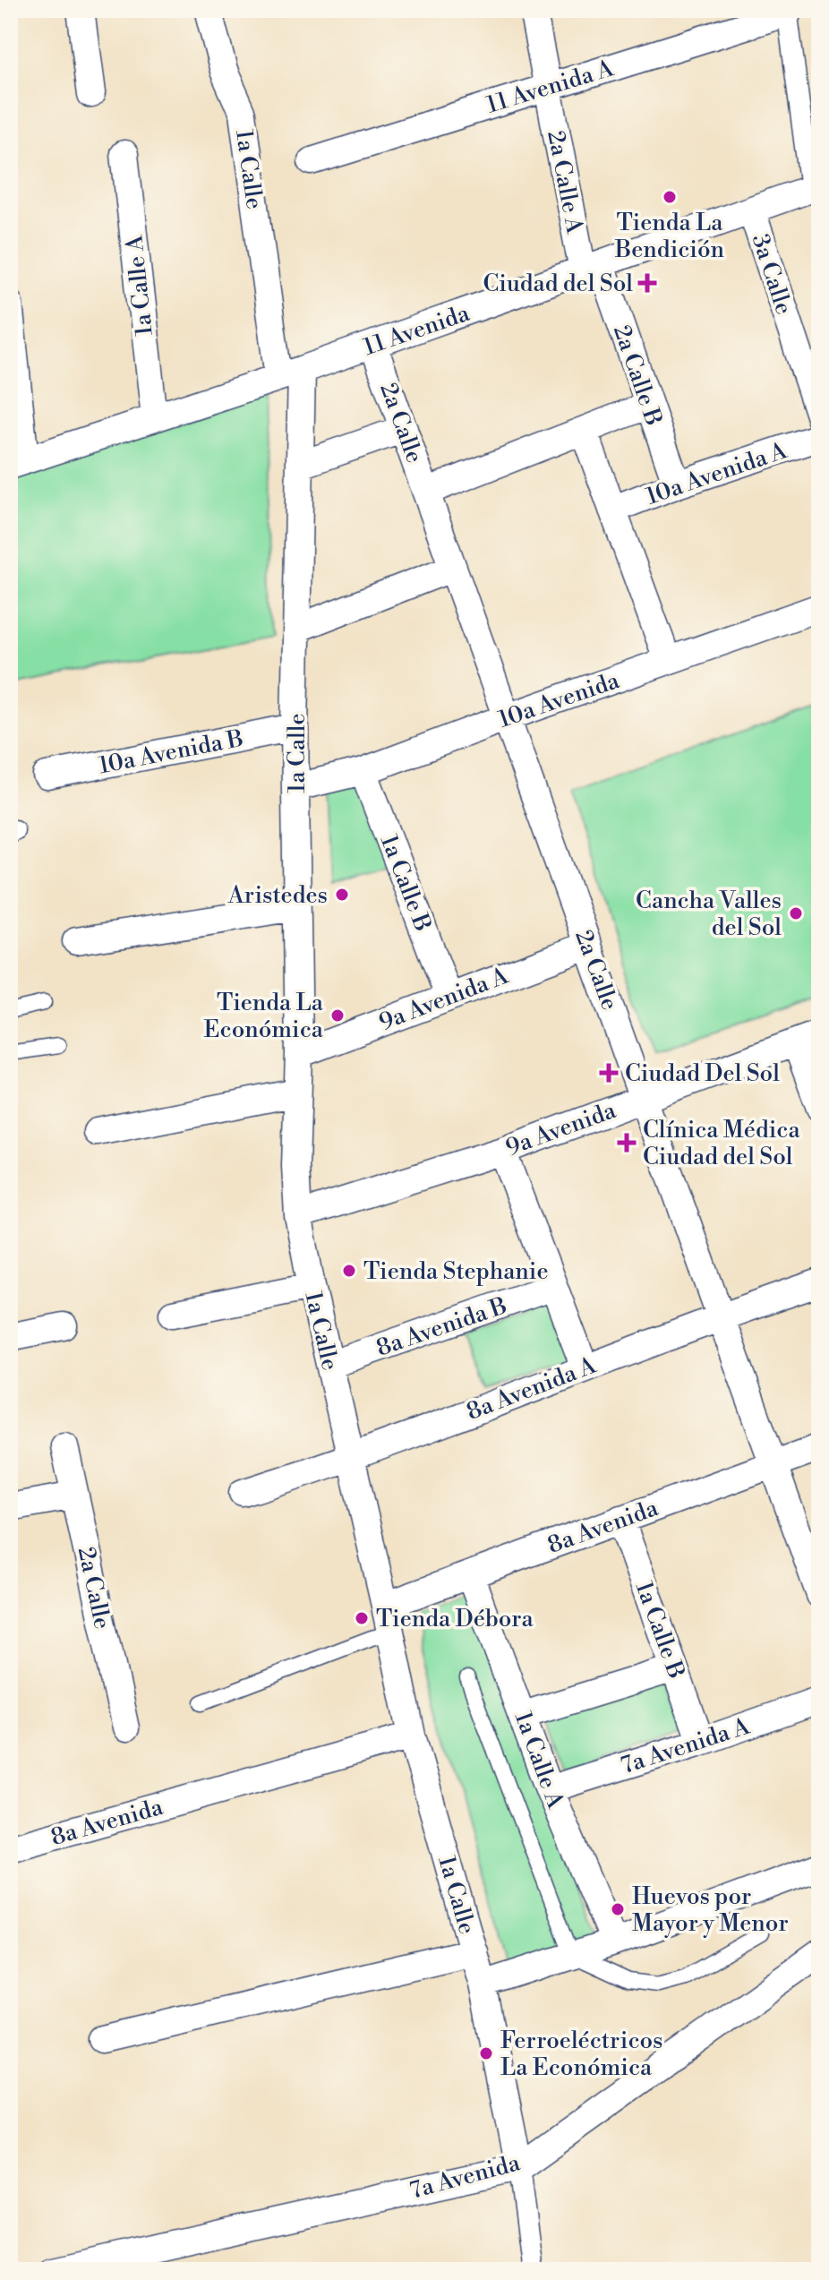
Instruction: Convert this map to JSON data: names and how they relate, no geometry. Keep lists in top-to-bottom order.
{
  "streets": {
    "street": [
      "11 Avenida A",
      "1a Calle",
      "2a Calle A",
      "3a Calle",
      "1a Calle A",
      "11 Avenida",
      "2a Calle B",
      "2a Calle",
      "10a Avenida A",
      "10a Avenida",
      "10a Avenida B",
      "1a Calle B",
      "9a Avenida A",
      "9a Avenida",
      "8a Avenida B",
      "8a Avenida A",
      "8a Avenida",
      "7a Avenida A",
      "7a Avenida"
    ]
  },
  "crossings": [
    ["11 Avenida A", "2a Calle A"],
    ["1a Calle", "11 Avenida"],
    ["1a Calle", "10a Avenida"],
    ["1a Calle", "10a Avenida B"],
    ["1a Calle", "9a Avenida A"],
    ["1a Calle", "9a Avenida"],
    ["1a Calle", "8a Avenida B"],
    ["1a Calle", "8a Avenida A"],
    ["1a Calle", "8a Avenida"],
    ["1a Calle", "7a Avenida"],
    ["2a Calle A", "11 Avenida"],
    ["2a Calle A", "2a Calle B"],
    ["3a Calle", "11 Avenida"],
    ["1a Calle A", "11 Avenida"],
    ["1a Calle A", "8a Avenida"],
    ["1a Calle A", "7a Avenida A"],
    ["11 Avenida", "2a Calle B"],
    ["11 Avenida", "2a Calle"],
    ["2a Calle B", "10a Avenida A"],
    ["2a Calle", "10a Avenida"],
    ["2a Calle", "9a Avenida A"],
    ["2a Calle", "9a Avenida"],
    ["2a Calle", "8a Avenida A"],
    ["2a Calle", "8a Avenida"],
    ["10a Avenida", "1a Calle B"],
    ["1a Calle B", "9a Avenida A"],
    ["1a Calle B", "8a Avenida"],
    ["1a Calle B", "7a Avenida A"]
  ],
  "places": {
    "other": [
      "Tienda La Bendición",
      "Aristedes",
      "Cancha Valles del Sol",
      "Tienda La Económica",
      "Tienda Stephanie",
      "Tienda Débora",
      "Huevos por Mayor y Menor",
      "Ferroeléctricos La Económica"
    ],
    "health": ["Ciudad del Sol", "Ciudad Del Sol", "Clínica Médica Ciudad del Sol"]
  }
}
